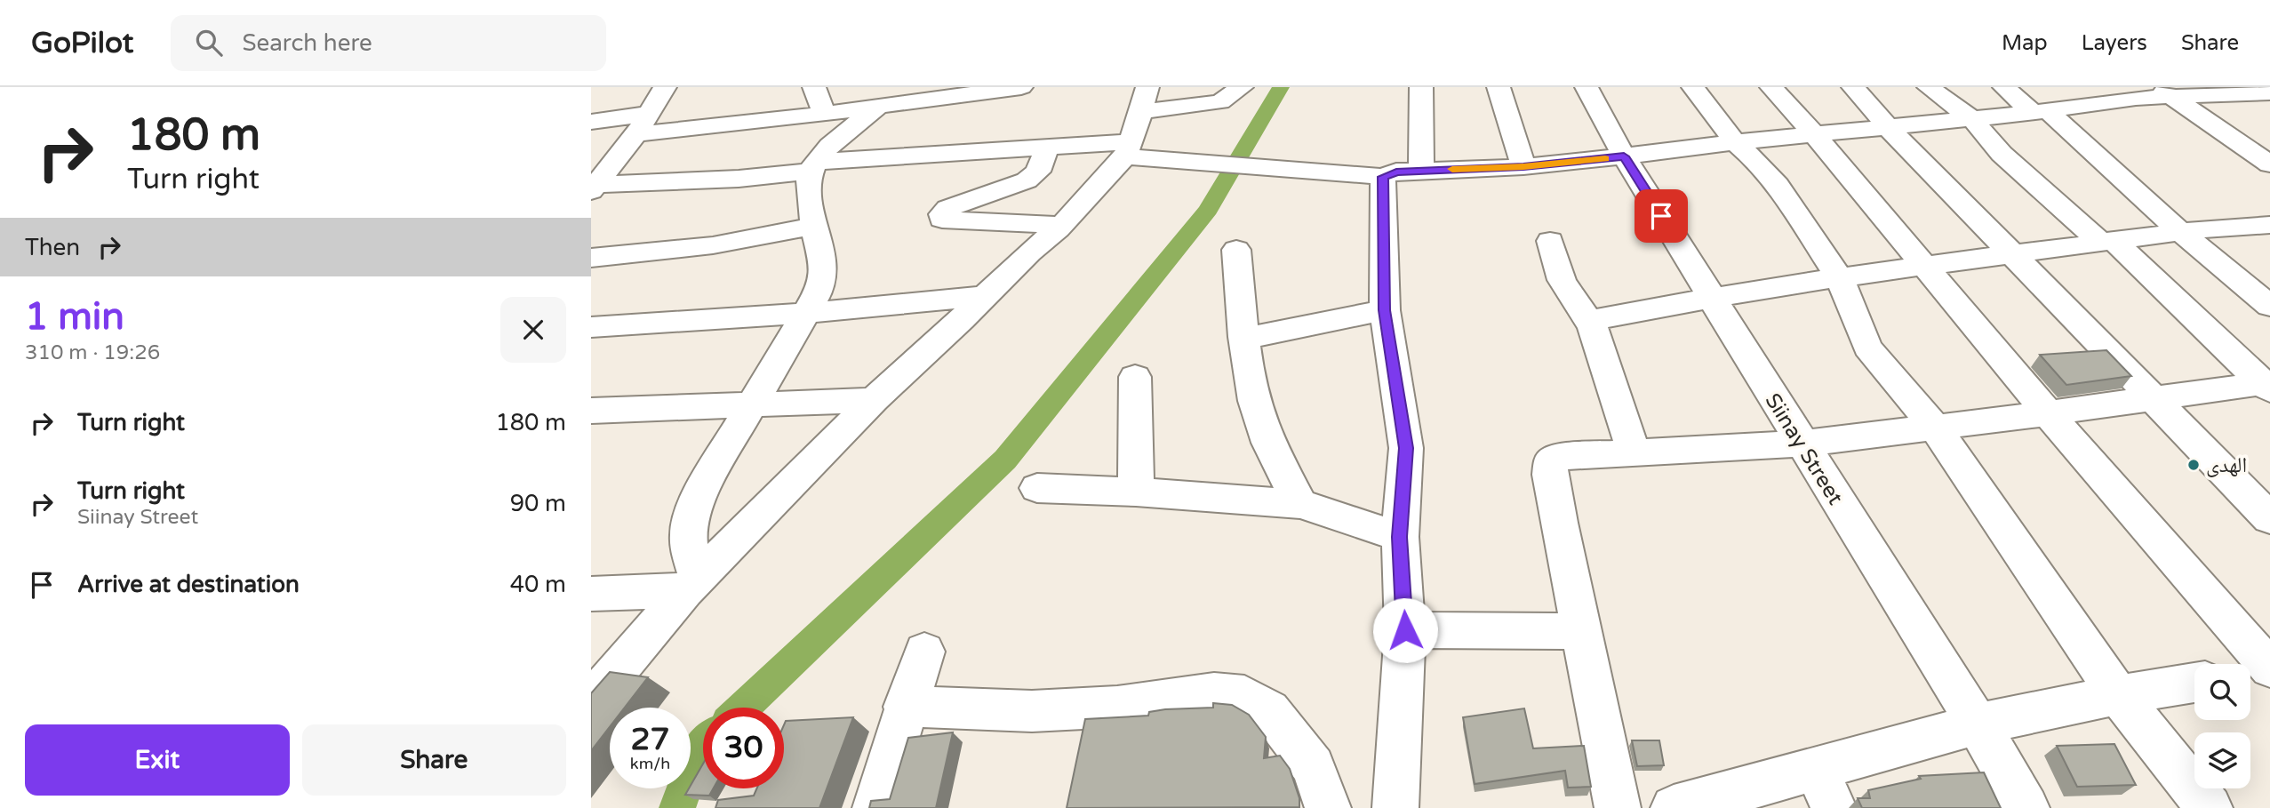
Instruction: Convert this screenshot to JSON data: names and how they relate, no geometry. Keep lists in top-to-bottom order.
{
  "streets": {
    "street": ["Siinay Street"]
  },
  "places": ["الهدى"],
  "page": {
    "header": "GoPilot",
    "search": "Search here",
    "nav": ["Map", "Layers", "Share"],
    "turn": ["180 m", "Turn right"],
    "then": "Then",
    "heading": ["1 min", "310 m · 19:26"],
    "list": [
      {
        "name": "Turn right",
        "value": "180 m"
      },
      {
        "name": "Turn right",
        "note": "Siinay Street",
        "value": "90 m"
      },
      {
        "name": "Arrive at destination",
        "value": "40 m"
      }
    ],
    "speed": "27 km/h",
    "limit": "30",
    "buttons": ["Exit", "Share"]
  }
}
